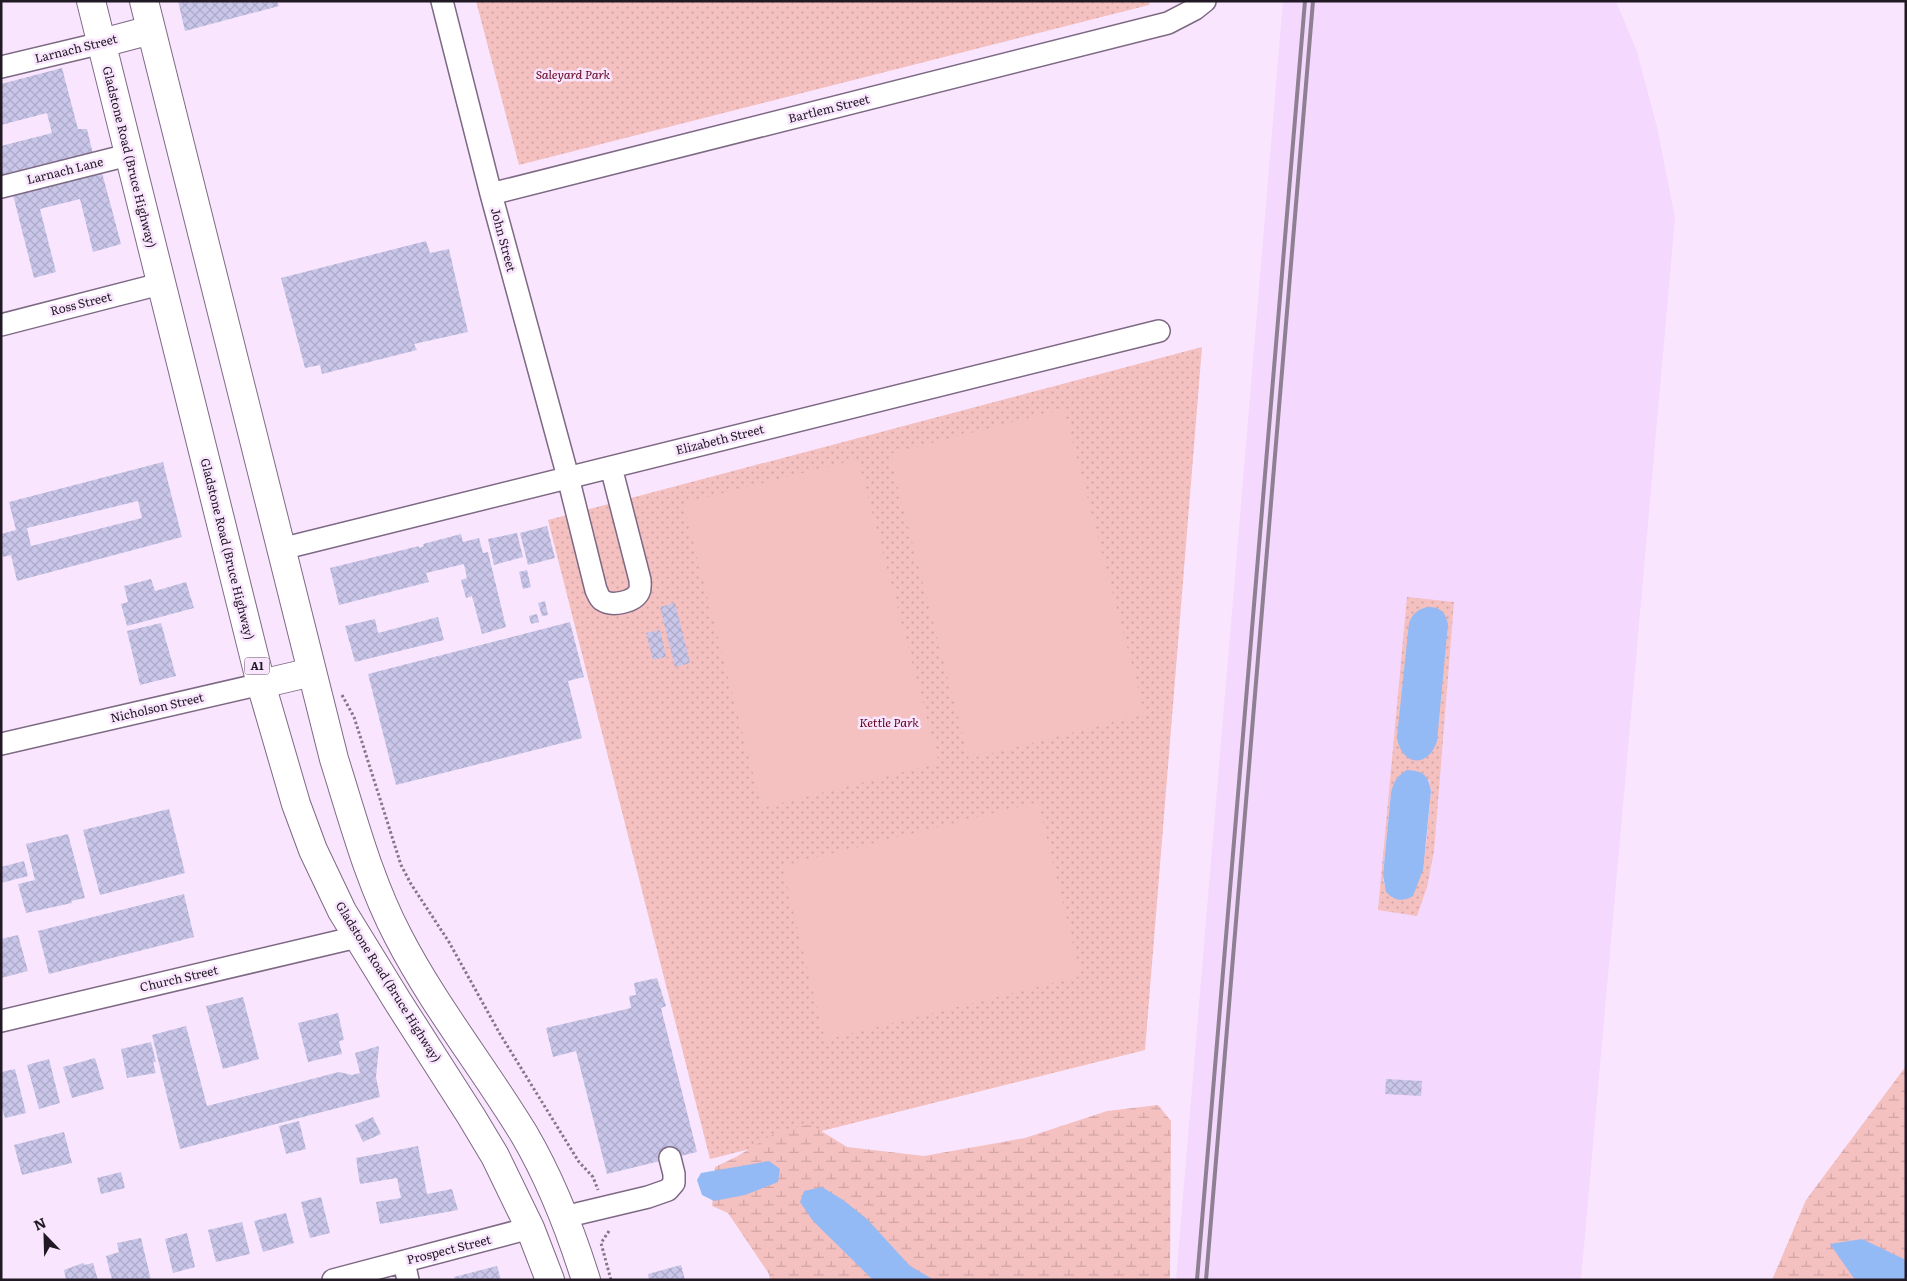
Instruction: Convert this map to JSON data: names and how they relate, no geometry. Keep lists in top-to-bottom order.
{
  "streets": {
    "highway": [
      "Larnach Street",
      "Gladstone Road (Bruce Highway)",
      "A1",
      "Nicholson Street",
      "Prospect Street"
    ],
    "street": [
      "Bartlem Street",
      "Larnach Lane",
      "John Street",
      "Ross Street",
      "Elizabeth Street",
      "Church Street"
    ]
  },
  "crossings": [
    ["Larnach Street", "Gladstone Road (Bruce Highway)"],
    ["Bartlem Street", "John Street"],
    ["Gladstone Road (Bruce Highway)", "Larnach Lane"],
    ["Gladstone Road (Bruce Highway)", "Ross Street"],
    ["Gladstone Road (Bruce Highway)", "Nicholson Street"],
    ["Gladstone Road (Bruce Highway)", "Church Street"],
    ["Gladstone Road (Bruce Highway)", "Prospect Street"],
    ["John Street", "Elizabeth Street"]
  ],
  "parks": ["Saleyard Park", "Kettle Park"],
  "north": "top left"
}
